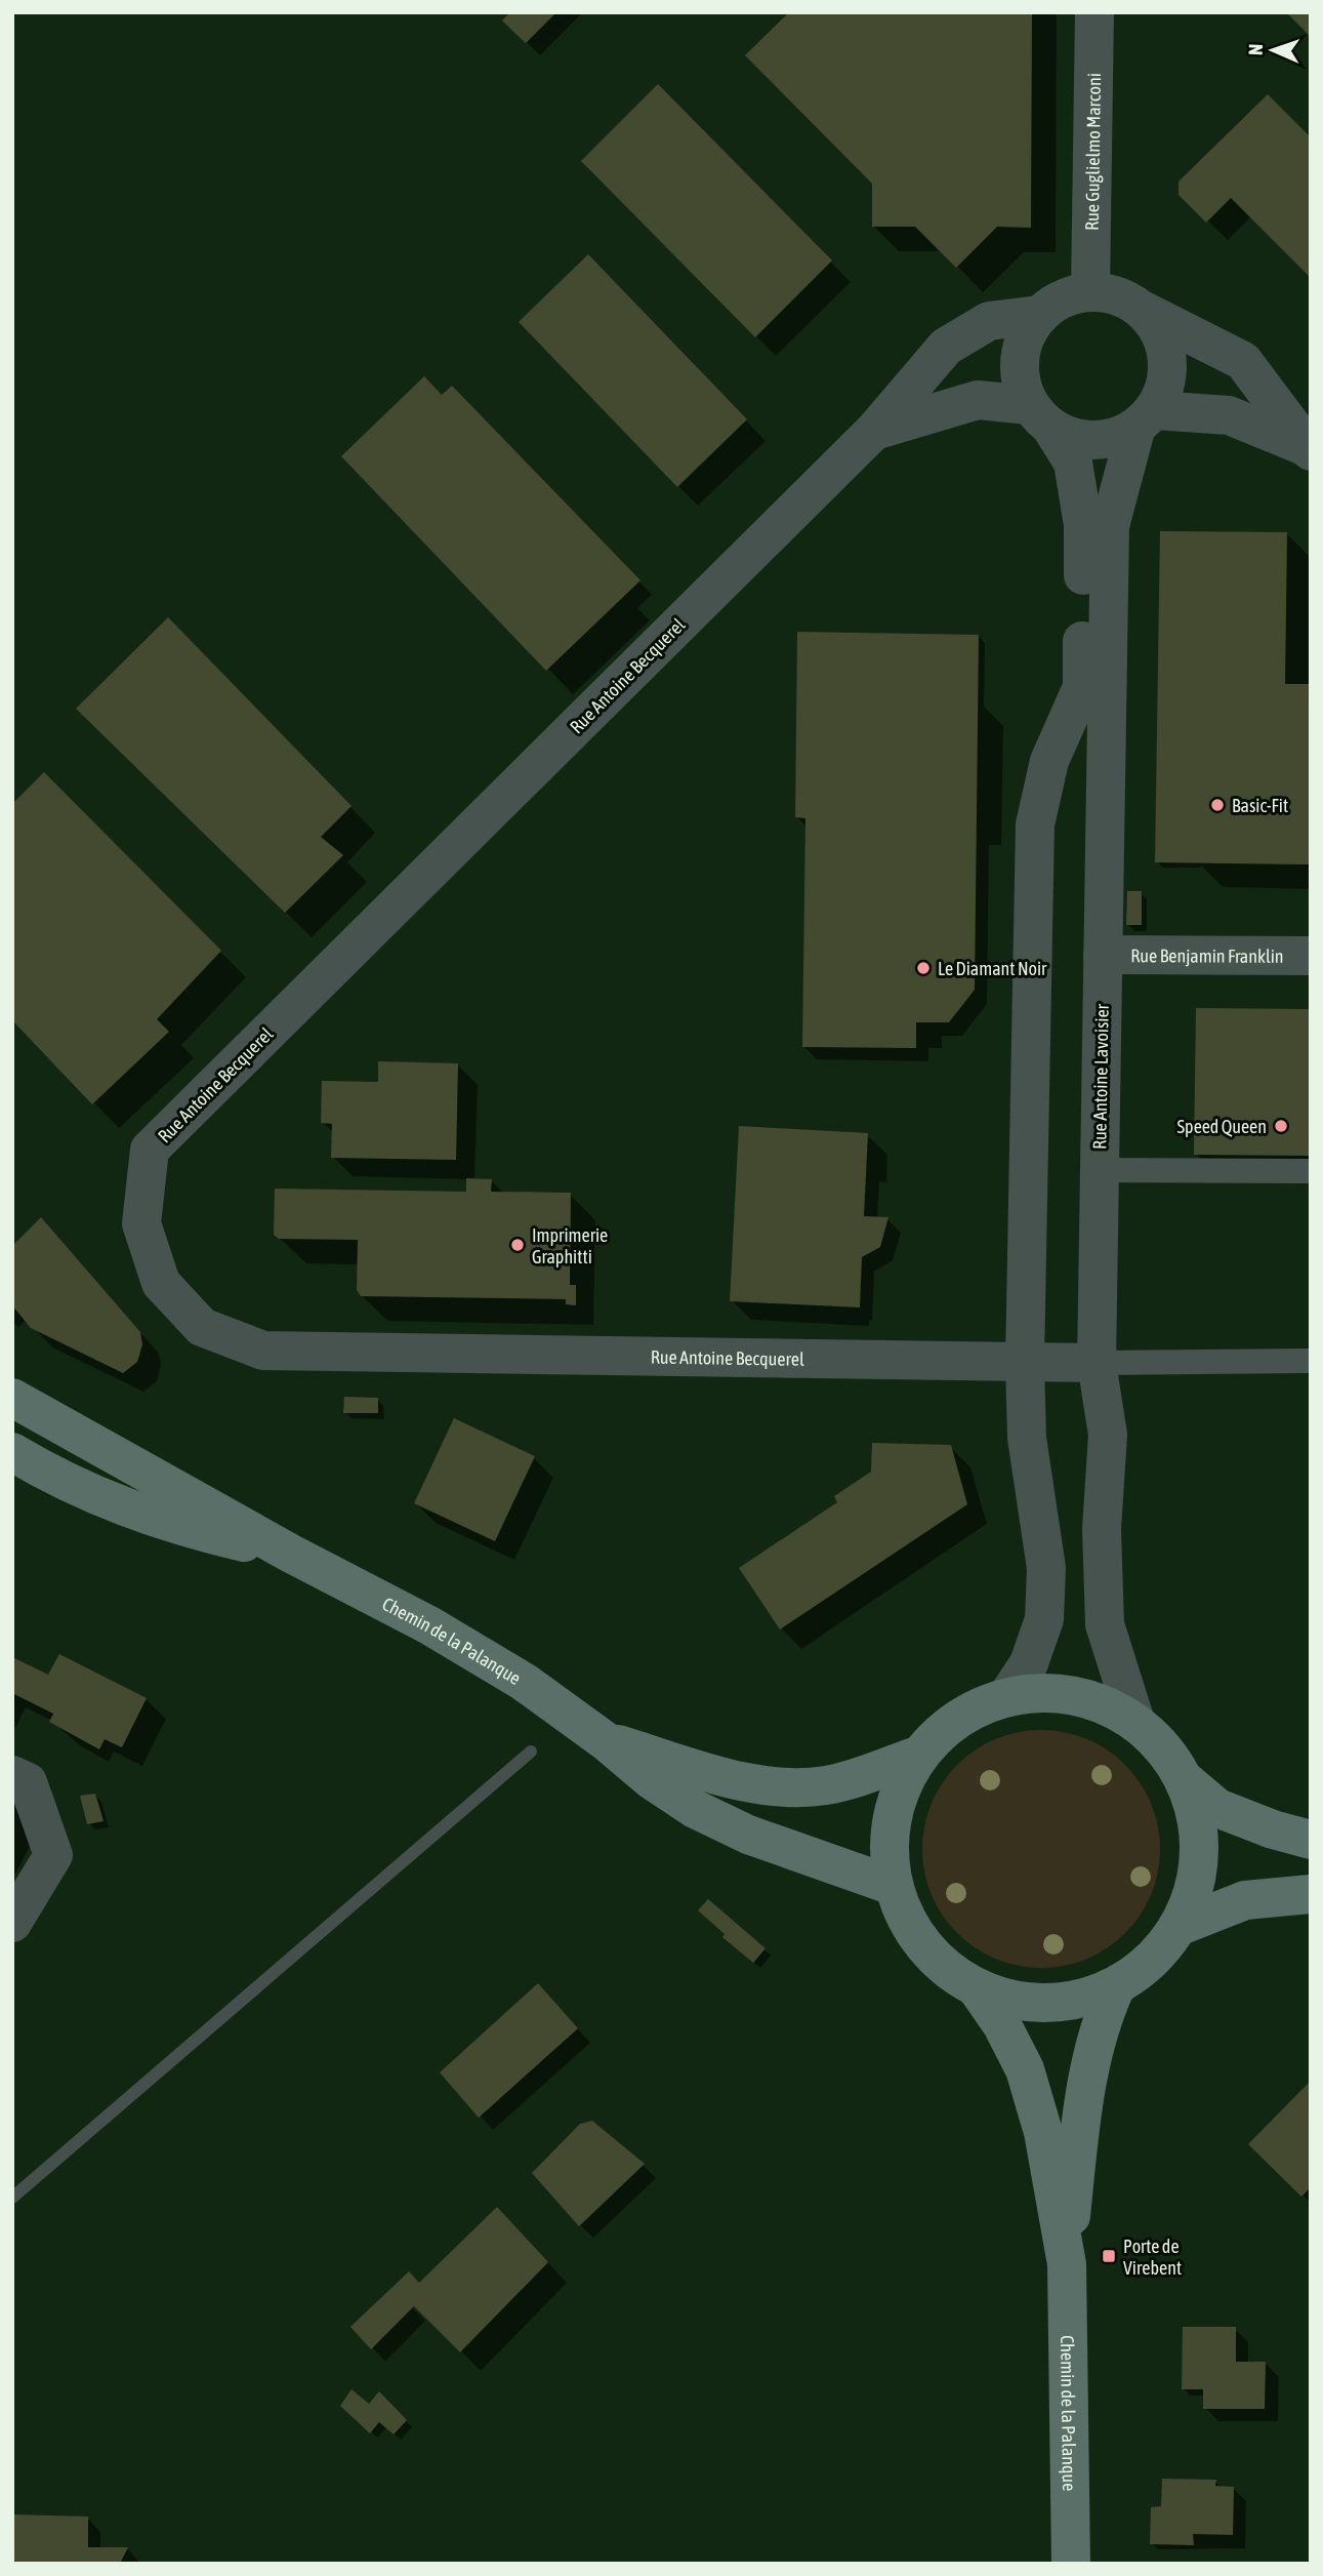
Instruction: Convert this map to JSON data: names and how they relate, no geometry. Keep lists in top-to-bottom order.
{
  "streets": {
    "street": [
      "Rue Guglielmo Marconi",
      "Rue Antoine Becquerel",
      "Rue Benjamin Franklin",
      "Rue Antoine Lavoisier",
      "Chemin de la Palanque"
    ]
  },
  "crossings": [
    ["Rue Guglielmo Marconi", "Rue Antoine Becquerel"],
    ["Rue Guglielmo Marconi", "Rue Antoine Lavoisier"],
    ["Rue Antoine Becquerel", "Rue Antoine Lavoisier"],
    ["Rue Benjamin Franklin", "Rue Antoine Lavoisier"]
  ],
  "places": {
    "other": [
      "Basic-Fit",
      "Le Diamant Noir",
      "Speed Queen",
      "Imprimerie Graphitti"
    ],
    "transit": ["Porte de Virebent"]
  },
  "north": "left"
}
